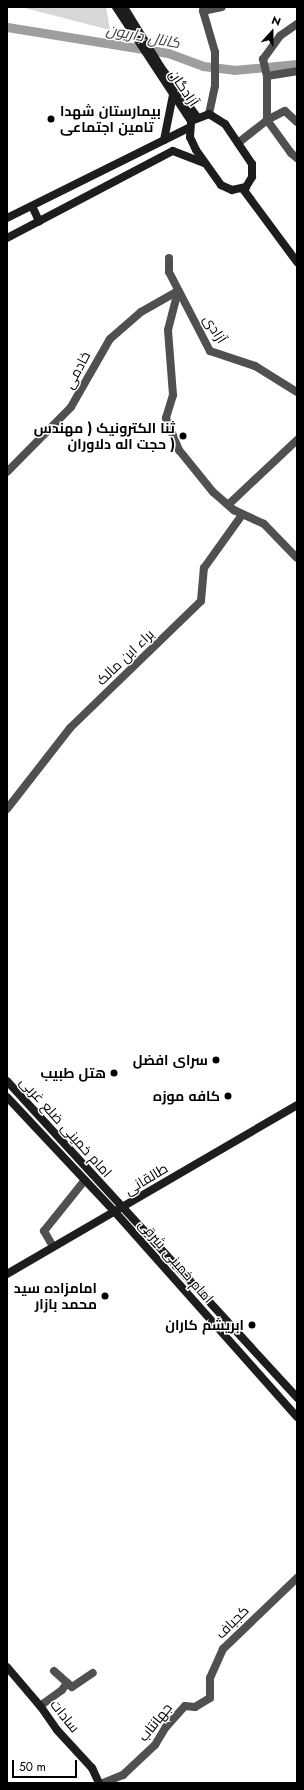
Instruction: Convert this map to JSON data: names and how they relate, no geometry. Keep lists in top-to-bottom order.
{
  "streets": {
    "main road": [
      "آزادگان",
      "امام خمینی ضلع غربی",
      "طالقانی",
      "امام خمینی شرقی",
      "سادات"
    ],
    "street": [
      "آزادی",
      "خادمی",
      "براء ابن مالک",
      "کجباف",
      "جهانتاب"
    ]
  },
  "crossings": [
    ["آزادی", "خادمی"],
    ["امام خمینی ضلع غربی", "طالقانی"],
    ["امام خمینی ضلع غربی", "امام خمینی شرقی"],
    ["طالقانی", "امام خمینی شرقی"],
    ["کجباف", "جهانتاب"]
  ],
  "water": ["کانال داریون"],
  "places": [
    "بیمارستان شهدا تامین اجتماعی",
    "ثنا الکترونیک ( مهندس حجت اله دلاوران )",
    "سرای افضل",
    "هتل طبیب",
    "کافه موزه",
    "امامزاده سید محمد بازار",
    "ابریشم کاران"
  ],
  "scale_bar": "50 m",
  "north": "top"
}
